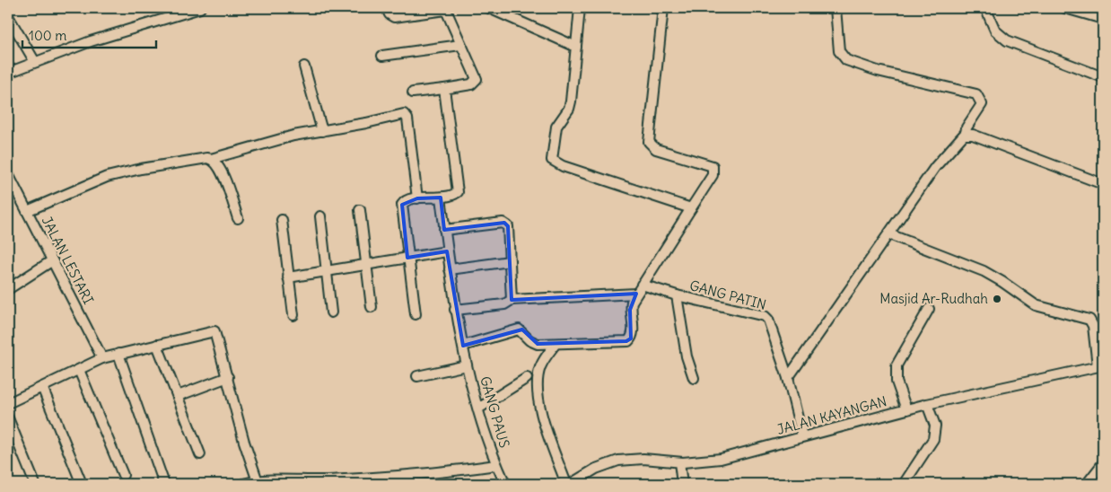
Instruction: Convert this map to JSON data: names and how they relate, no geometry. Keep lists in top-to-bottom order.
{
  "streets": {
    "street": [
      "JALAN LESTARI",
      "GANG PATIN",
      "GANG PAUS",
      "JALAN KAYANGAN"
    ]
  },
  "crossings": [
    ["GANG PATIN", "JALAN KAYANGAN"]
  ],
  "places": ["Masjid Ar-Rudhah"],
  "scale_bar": "100 m"
}
